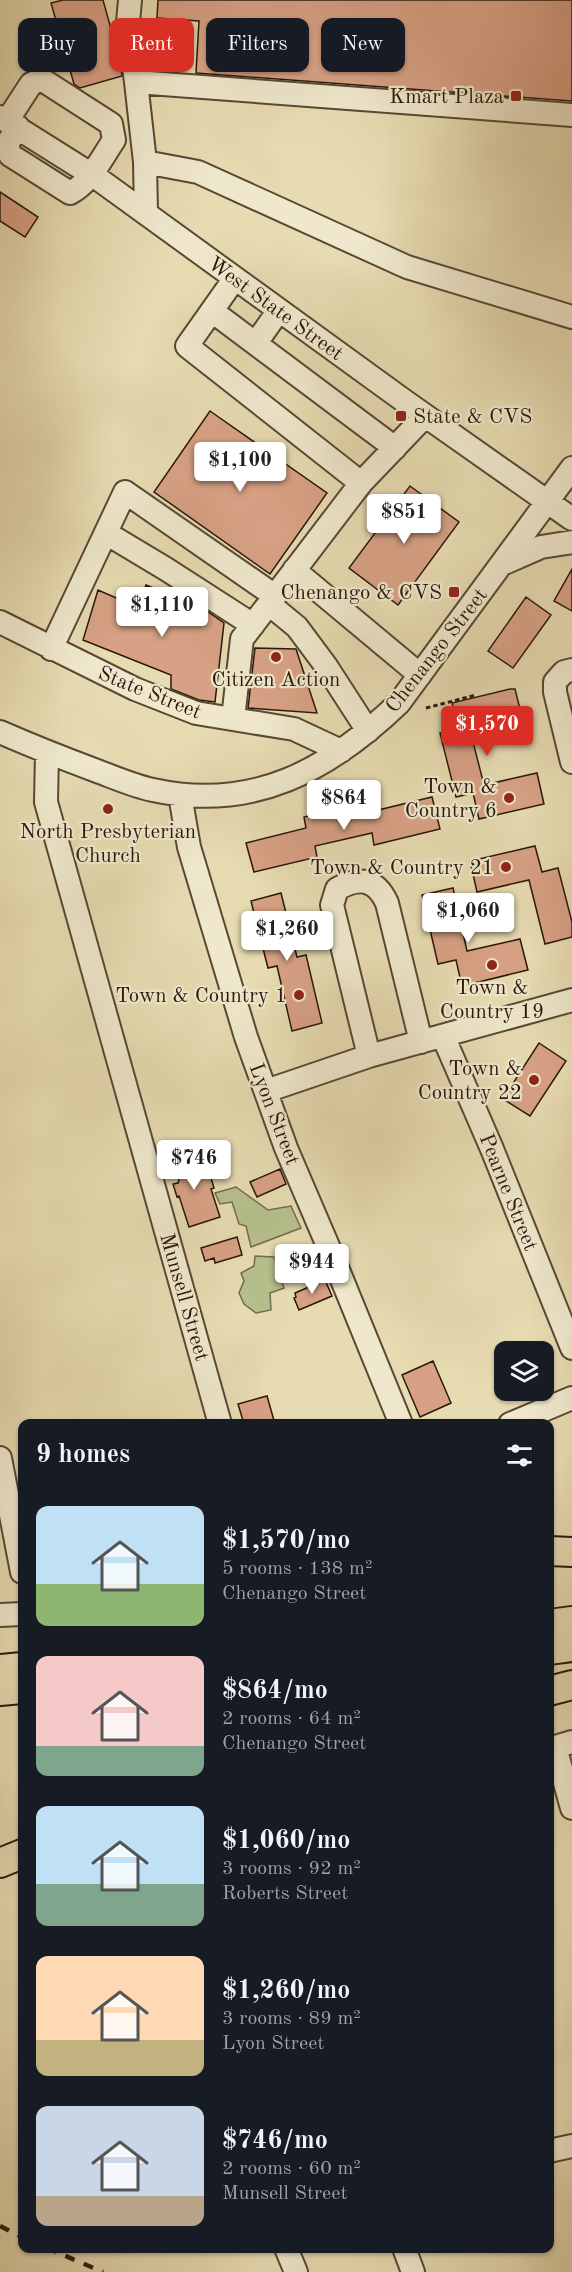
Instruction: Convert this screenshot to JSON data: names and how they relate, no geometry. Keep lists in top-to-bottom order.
{
  "streets": {
    "street": [
      "West State Street",
      "Chenango Street",
      "State Street",
      "Lyon Street",
      "Pearne Street",
      "Munsell Street"
    ]
  },
  "crossings": [
    ["West State Street", "Chenango Street"],
    ["Chenango Street", "State Street"],
    ["Chenango Street", "Lyon Street"],
    ["Chenango Street", "Munsell Street"]
  ],
  "places": {
    "transit": ["Kmart Plaza", "State & CVS", "Chenango & CVS"],
    "other": [
      "Citizen Action",
      "Town & Country 6",
      "North Presbyterian Church",
      "Town & Country 21",
      "Town & Country 19",
      "Town & Country 1",
      "Town & Country 22"
    ]
  },
  "page": {
    "chip": [
      "Buy",
      "Rent",
      "Filters",
      "New"
    ],
    "price": [
      "$1,100",
      "$851",
      "$1,110",
      "$1,570",
      "$864",
      "$1,060",
      "$1,260",
      "$746",
      "$944"
    ],
    "heading": "9 homes",
    "list": [
      {
        "name": "$1,570/mo",
        "note": "5 rooms · 138 m² · Chenango Street"
      },
      {
        "name": "$864/mo",
        "note": "2 rooms · 64 m² · Chenango Street"
      },
      {
        "name": "$1,060/mo",
        "note": "3 rooms · 92 m² · Roberts Street"
      },
      {
        "name": "$1,260/mo",
        "note": "3 rooms · 89 m² · Lyon Street"
      },
      {
        "name": "$746/mo",
        "note": "2 rooms · 60 m² · Munsell Street"
      }
    ]
  }
}
